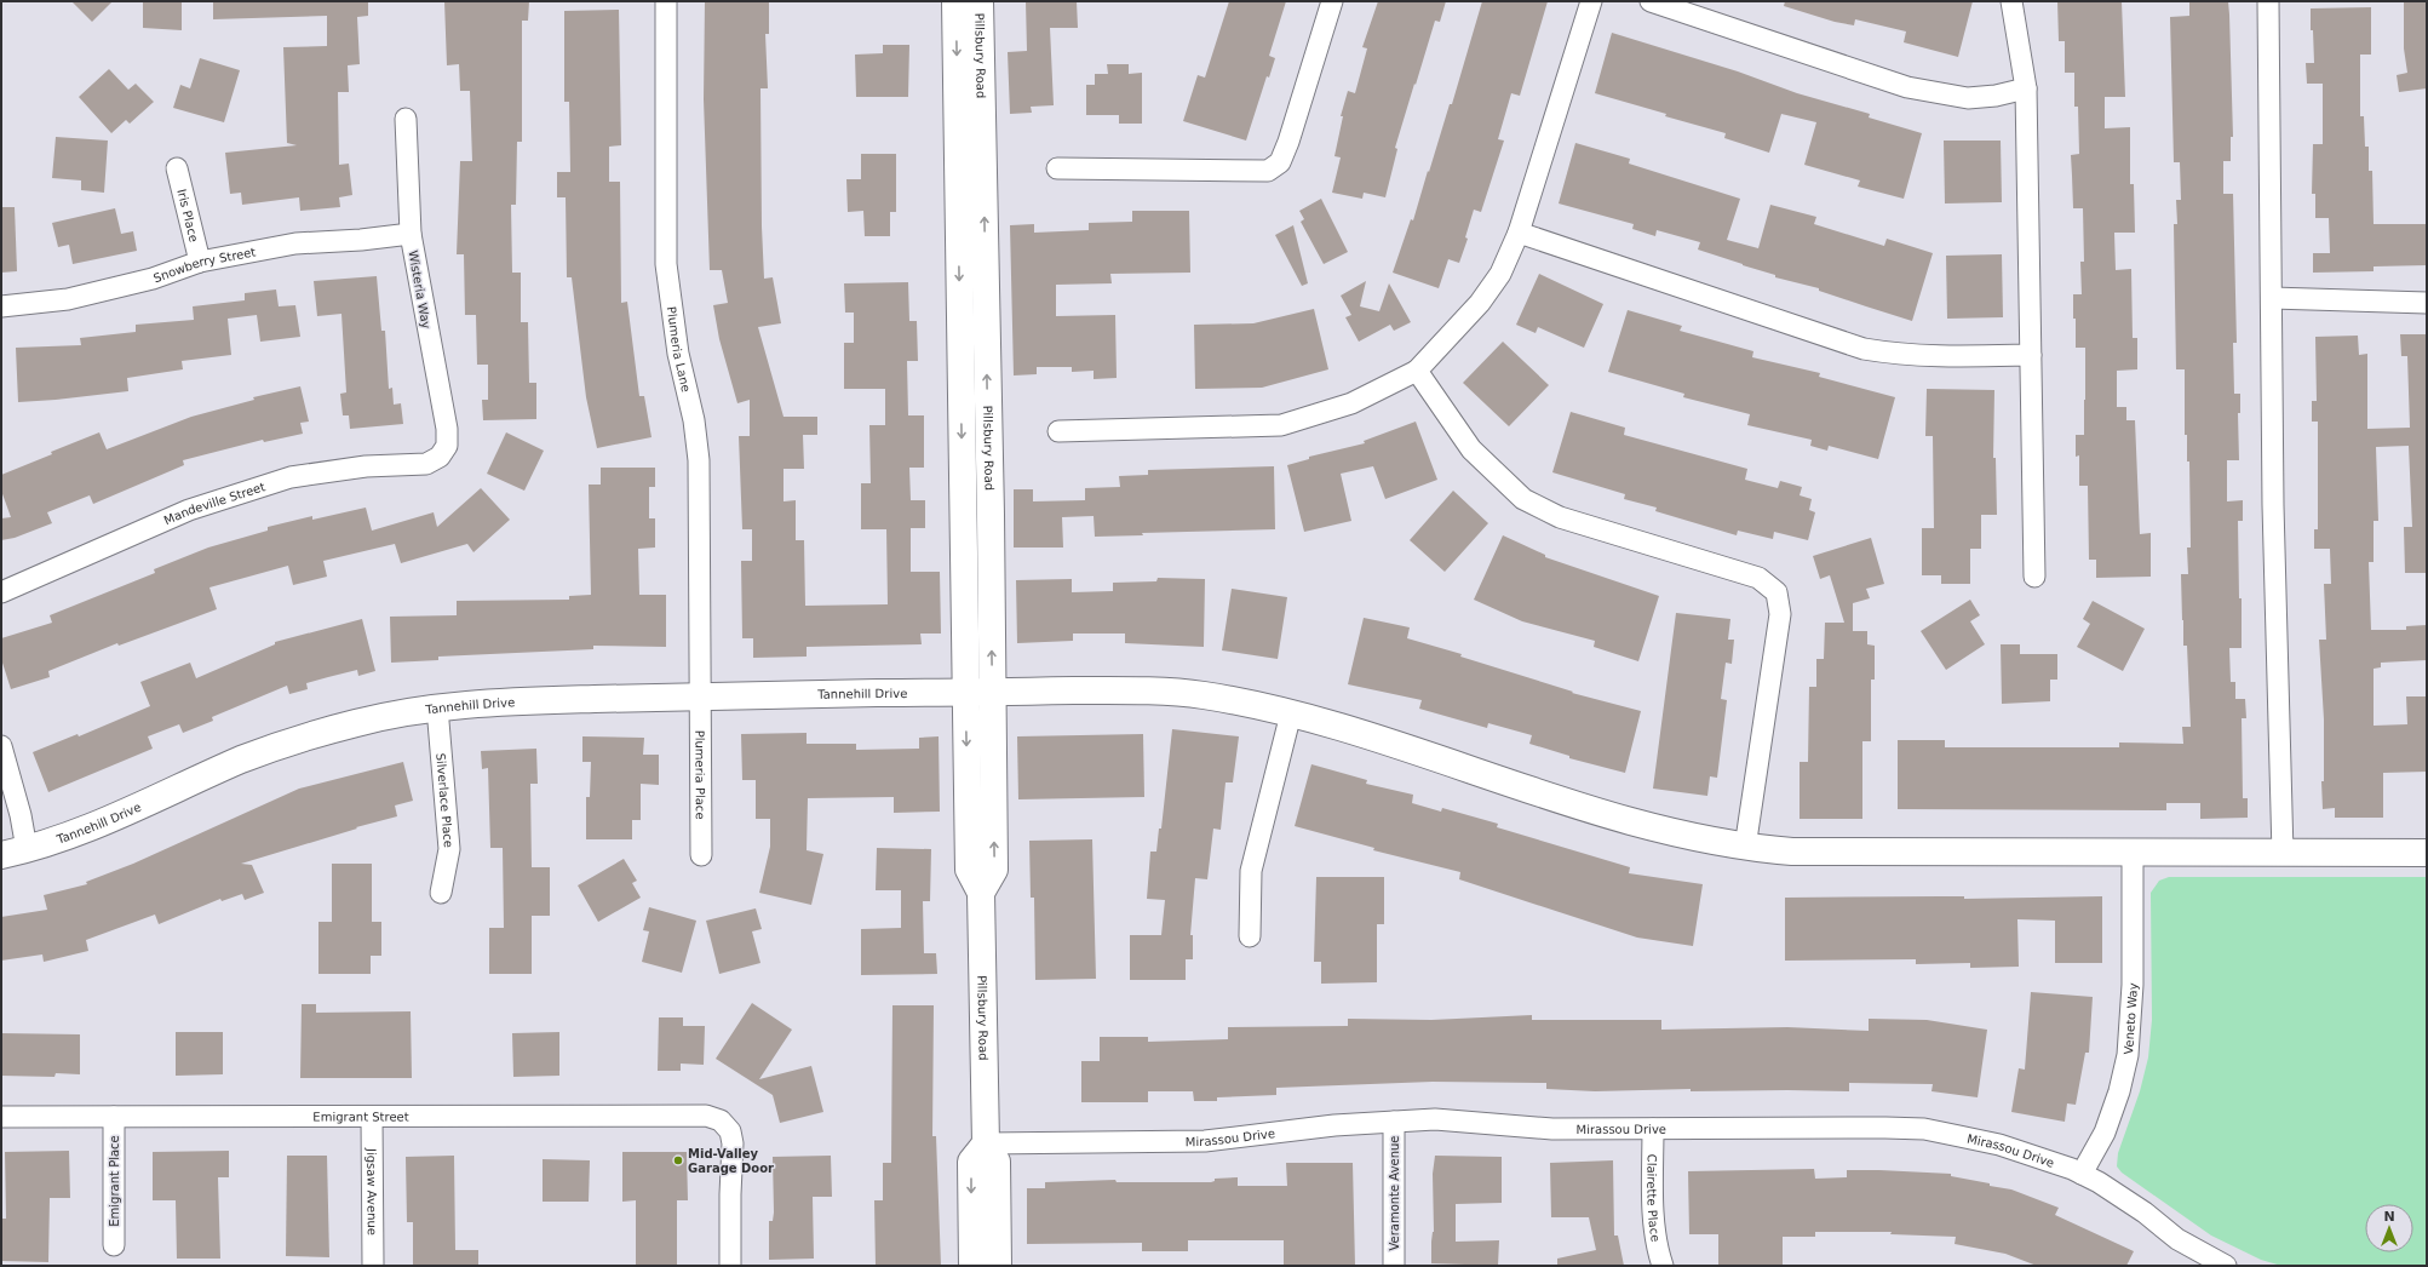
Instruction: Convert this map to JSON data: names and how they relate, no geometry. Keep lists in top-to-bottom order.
{
  "streets": {
    "street": [
      "Pillsbury Road",
      "Iris Place",
      "Snowberry Street",
      "Wisteria Way",
      "Plumeria Lane",
      "Mandeville Street",
      "Tannehill Drive",
      "Plumeria Place",
      "Silverlace Place",
      "Veneto Way",
      "Emigrant Street",
      "Mirassou Drive",
      "Emigrant Place",
      "Jigsaw Avenue",
      "Veramonte Avenue",
      "Clairette Place"
    ]
  },
  "crossings": [
    ["Pillsbury Road", "Tannehill Drive"],
    ["Pillsbury Road", "Mirassou Drive"],
    ["Iris Place", "Snowberry Street"],
    ["Snowberry Street", "Wisteria Way"],
    ["Wisteria Way", "Mandeville Street"],
    ["Plumeria Lane", "Tannehill Drive"],
    ["Plumeria Lane", "Plumeria Place"],
    ["Tannehill Drive", "Plumeria Place"],
    ["Tannehill Drive", "Silverlace Place"],
    ["Tannehill Drive", "Veneto Way"],
    ["Veneto Way", "Mirassou Drive"],
    ["Emigrant Street", "Emigrant Place"],
    ["Emigrant Street", "Jigsaw Avenue"],
    ["Mirassou Drive", "Veramonte Avenue"],
    ["Mirassou Drive", "Clairette Place"]
  ],
  "places": ["Mid-Valley Garage Door"],
  "north": "top"
}
